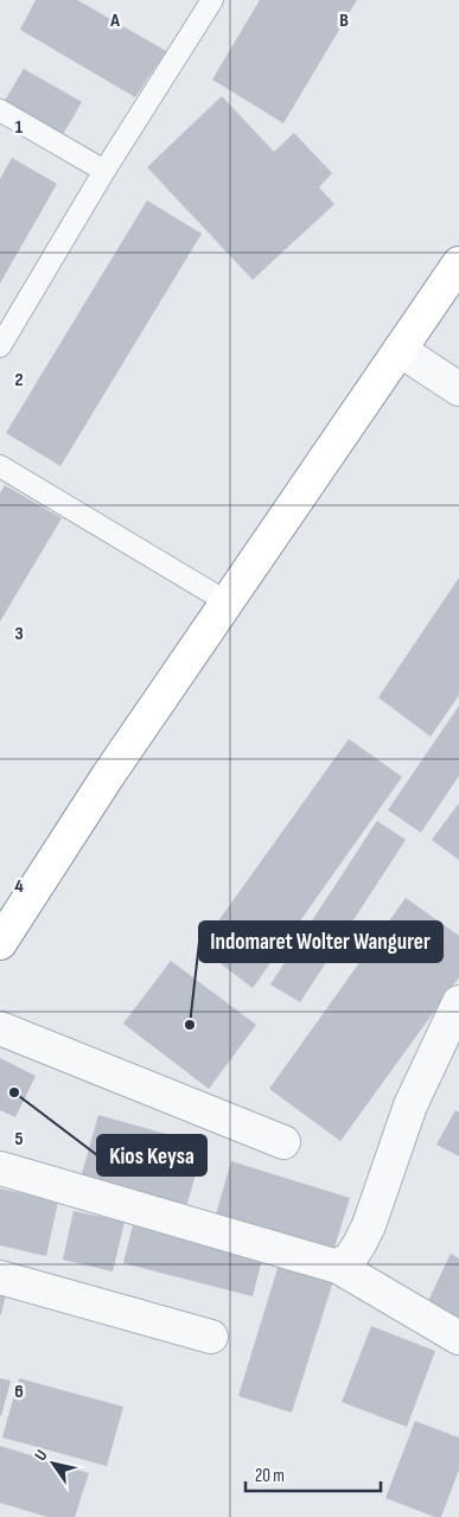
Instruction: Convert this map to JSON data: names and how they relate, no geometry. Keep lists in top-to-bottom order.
{
  "places": ["Indomaret Wolter Wangurer", "Kios Keysa"],
  "scale_bar": "20 m",
  "north": "top left",
  "grid": {
    "columns": ["A", "B"],
    "rows": [
      "1",
      "2",
      "3",
      "4",
      "5",
      "6"
    ]
  }
}
